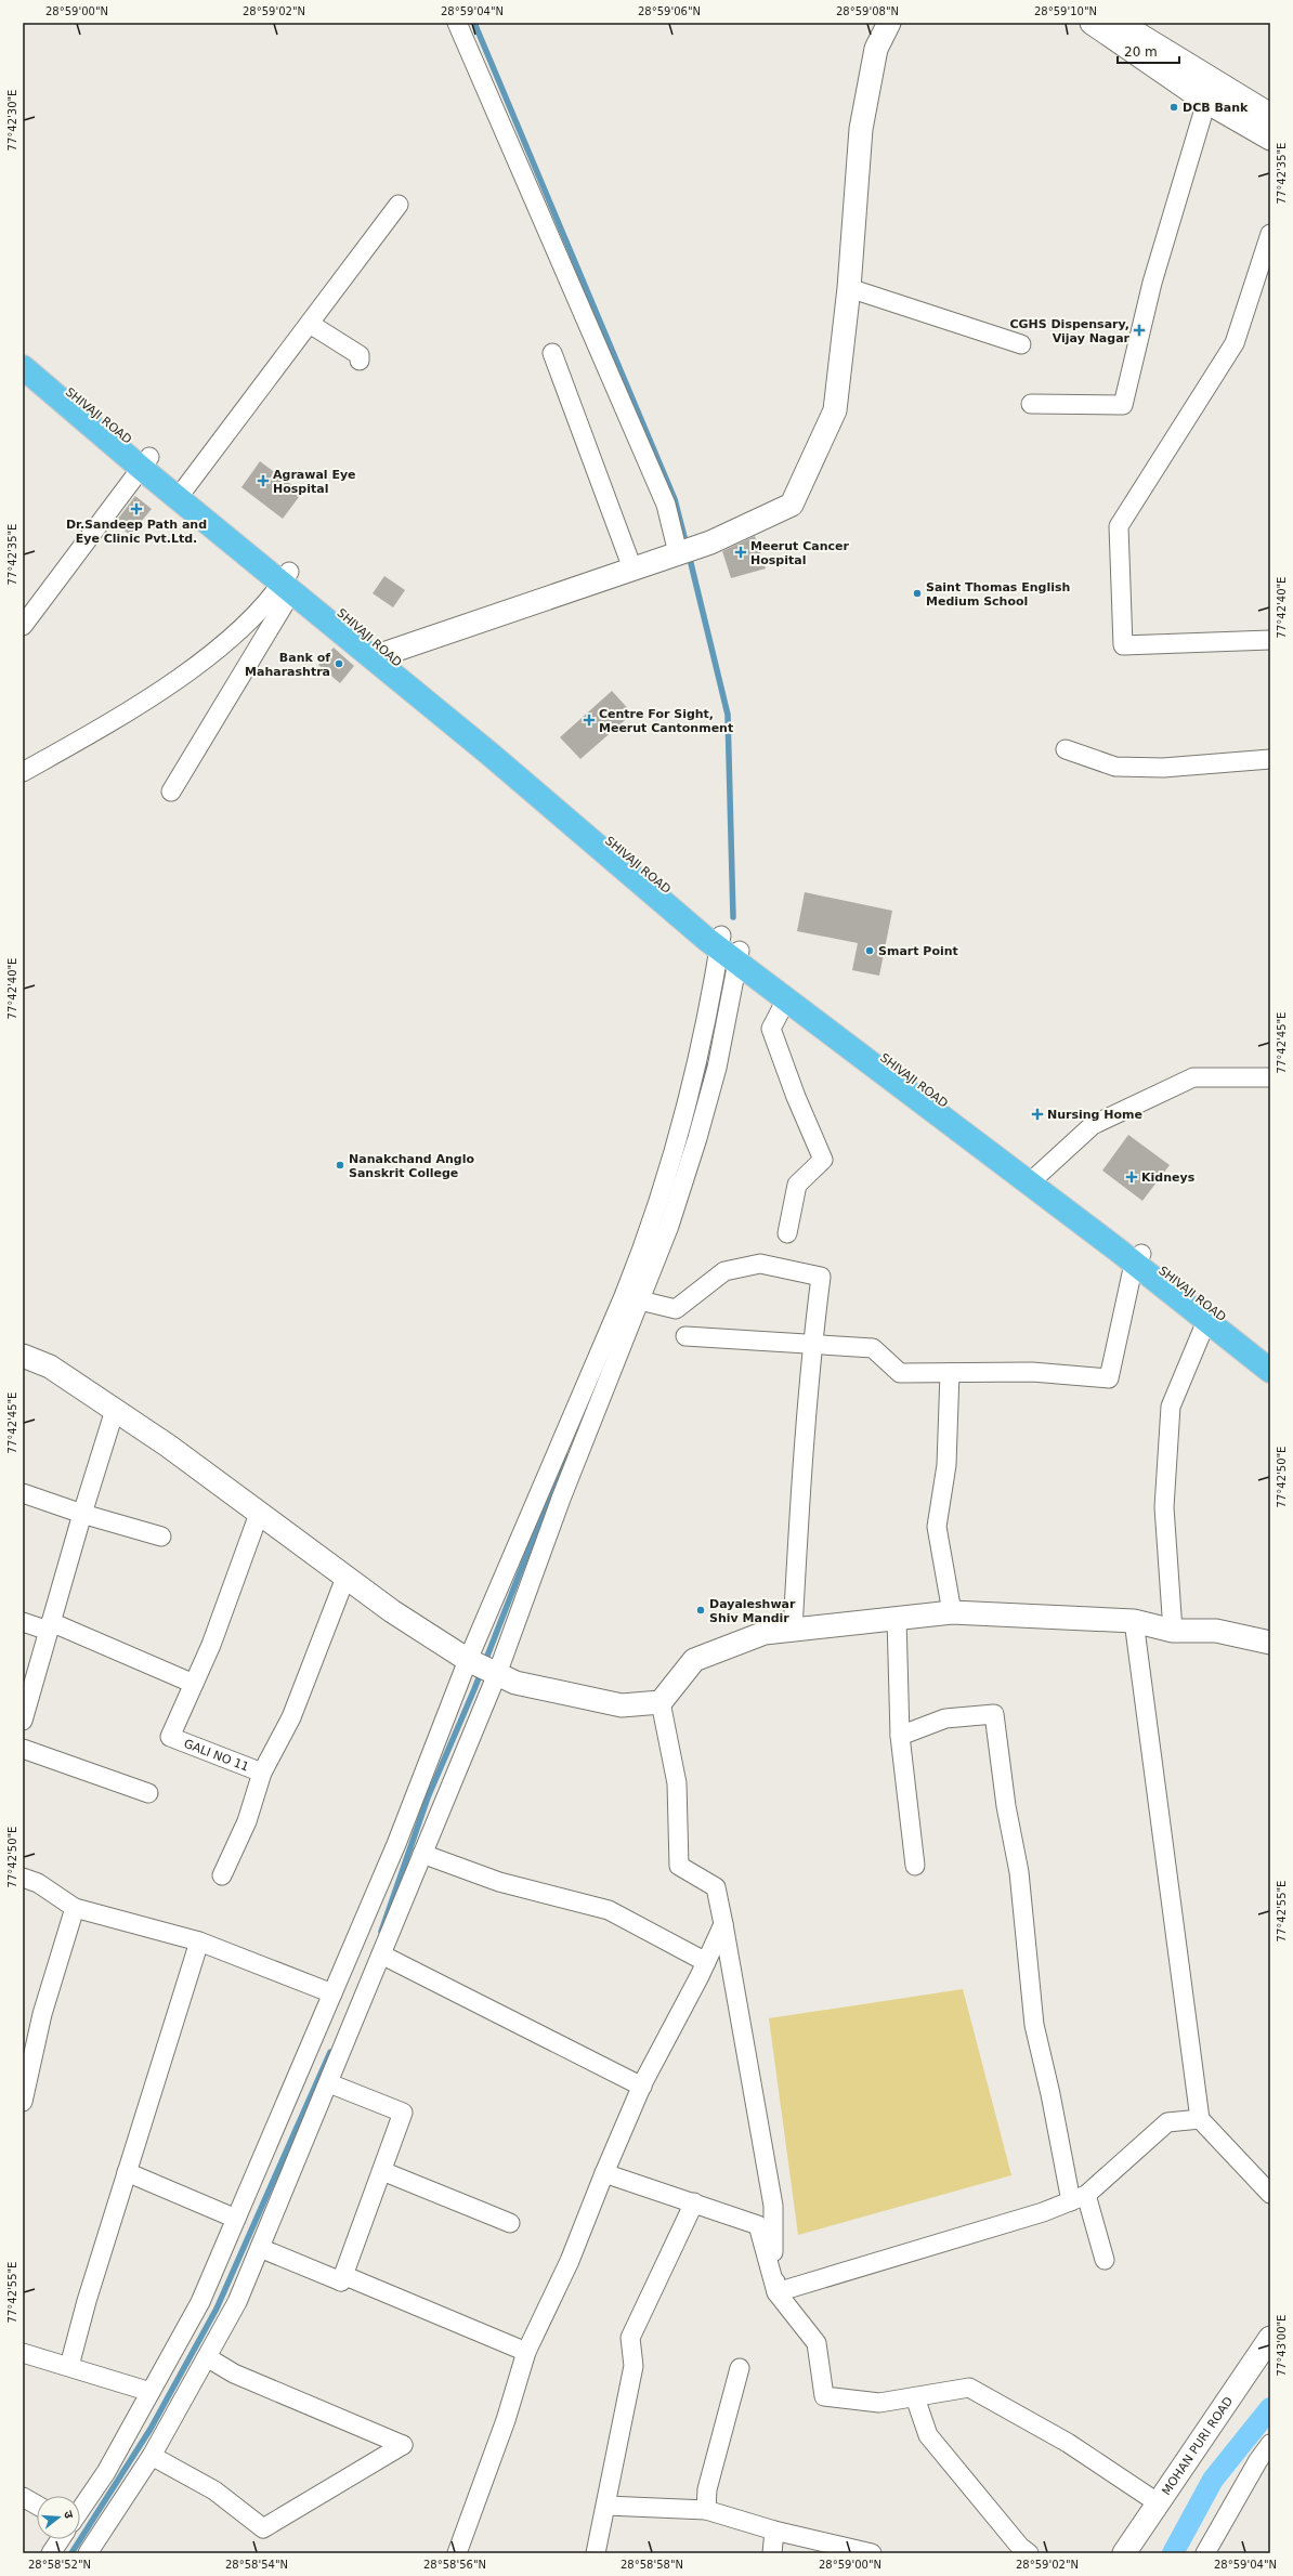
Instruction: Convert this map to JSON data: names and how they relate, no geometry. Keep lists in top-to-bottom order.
{
  "streets": {
    "main road": ["SHIVAJI ROAD"],
    "street": ["GALI NO 11", "MOHAN PURI ROAD"]
  },
  "places": {
    "other": [
      "DCB Bank",
      "Saint Thomas English Medium School",
      "Bank of Maharashtra",
      "Smart Point",
      "Nanakchand Anglo Sanskrit College",
      "Dayaleshwar Shiv Mandir"
    ],
    "health": [
      "CGHS Dispensary, Vijay Nagar",
      "Agrawal Eye Hospital",
      "Dr.Sandeep Path and Eye Clinic Pvt.Ltd.",
      "Meerut Cancer Hospital",
      "Centre For Sight, Meerut Cantonment",
      "Nursing Home",
      "Kidneys"
    ]
  },
  "scale_bar": "20 m",
  "north": "right",
  "coordinates": [
    "28°59'00\"N",
    "28°59'02\"N",
    "28°59'04\"N",
    "28°59'06\"N",
    "28°59'08\"N",
    "28°59'10\"N",
    "77°42'30\"E",
    "77°42'35\"E",
    "77°42'40\"E",
    "77°42'45\"E",
    "77°42'50\"E",
    "77°42'55\"E",
    "77°43'00\"E",
    "28°58'52\"N",
    "28°58'54\"N",
    "28°58'56\"N",
    "28°58'58\"N"
  ]
}
